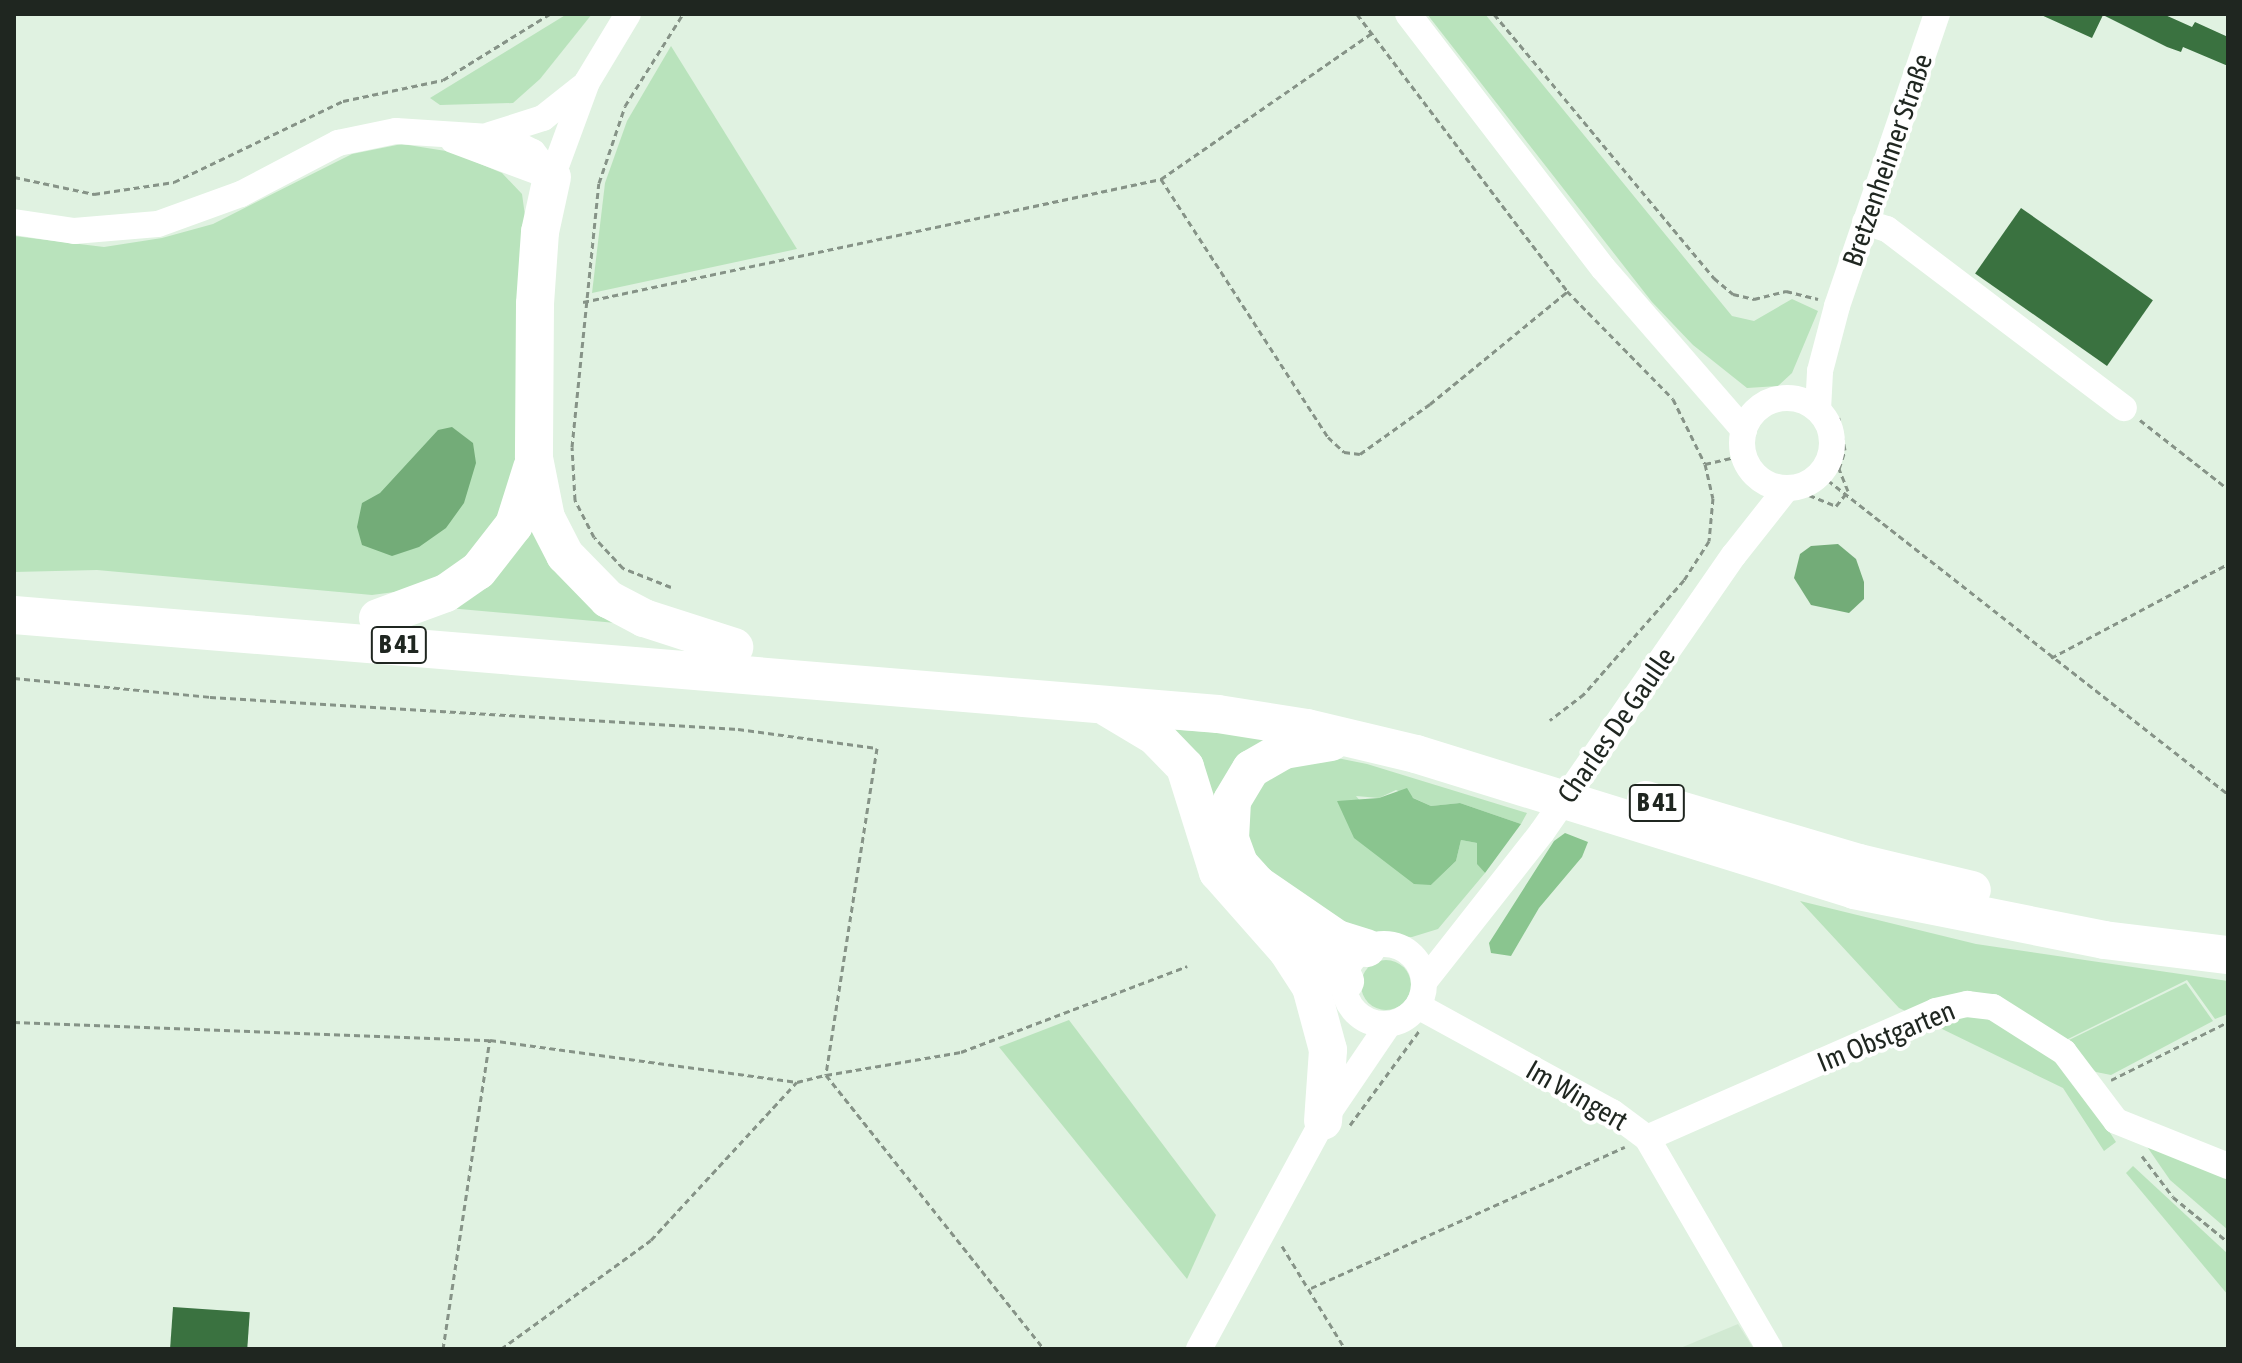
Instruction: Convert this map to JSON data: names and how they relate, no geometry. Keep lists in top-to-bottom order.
{
  "streets": {
    "highway": ["B 41"],
    "street": [
      "Bretzenheimer Straße",
      "Charles De Gaulle",
      "Im Obstgarten",
      "Im Wingert"
    ]
  },
  "crossings": [
    ["Bretzenheimer Straße", "Charles De Gaulle"],
    ["B 41", "Charles De Gaulle"],
    ["B 41", "Im Wingert"],
    ["Charles De Gaulle", "Im Wingert"],
    ["Im Obstgarten", "Im Wingert"]
  ]
}
